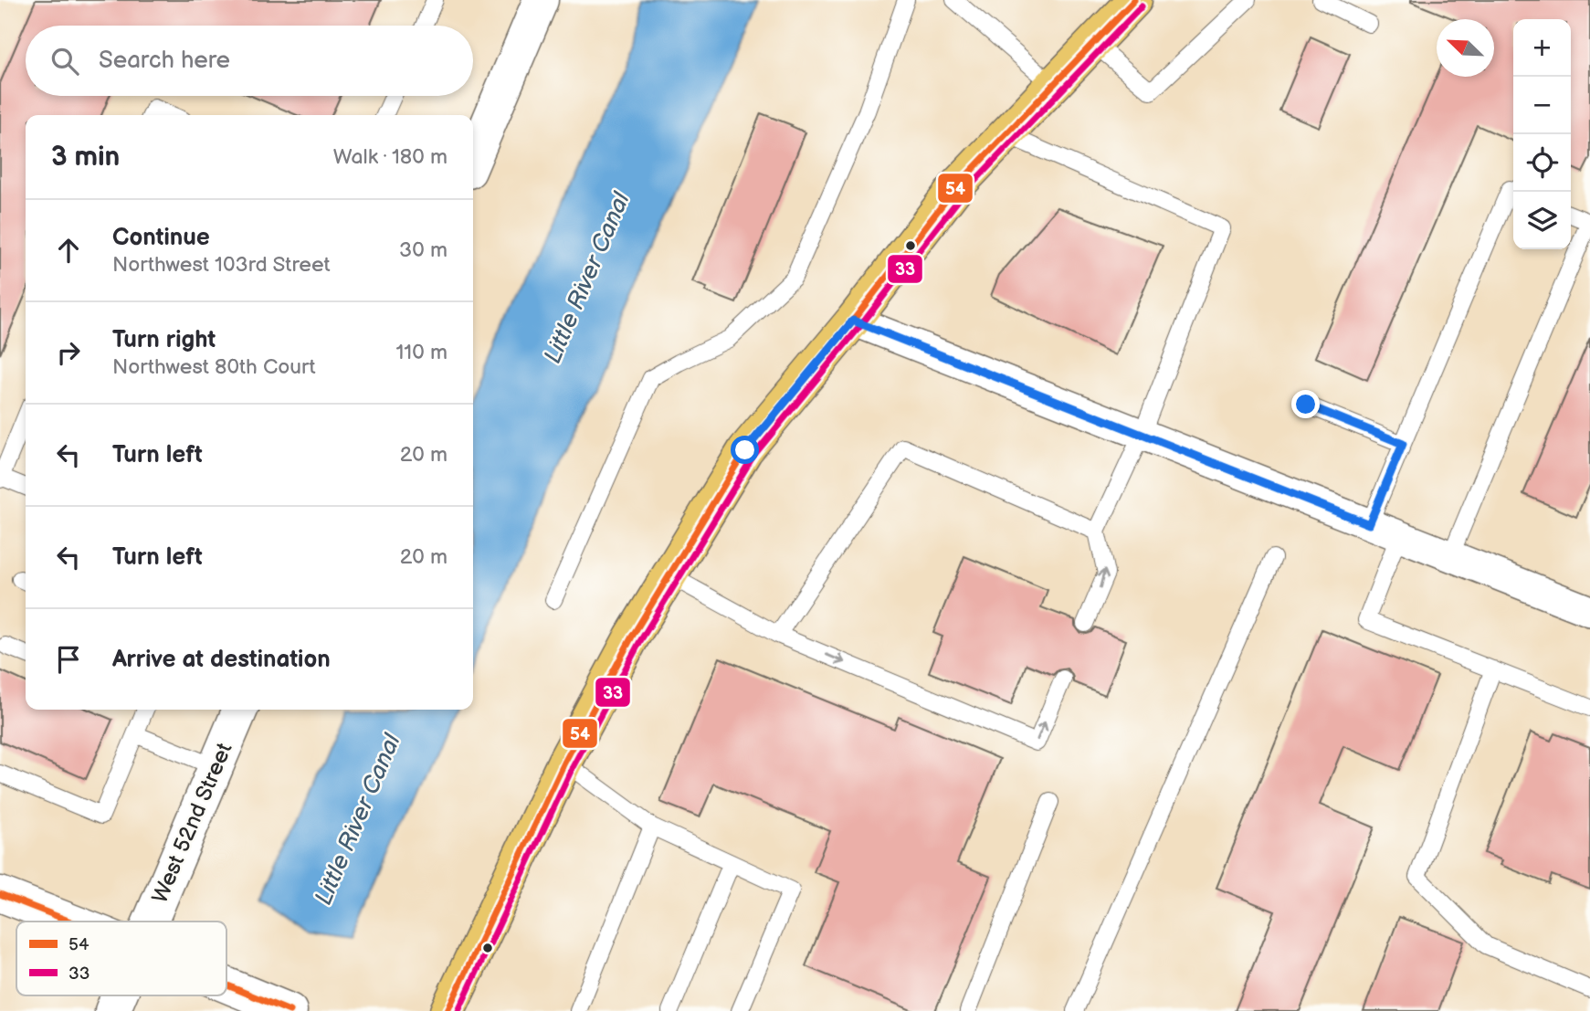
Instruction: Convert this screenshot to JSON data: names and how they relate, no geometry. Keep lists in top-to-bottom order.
{
  "streets": {
    "street": ["West 52nd Street"]
  },
  "water": ["Little River Canal"],
  "lines": ["transit line 54", "transit line 33"],
  "legend": ["54", "33"],
  "north": "top left",
  "page": {
    "map_buttons": ["+", "−"],
    "search": "Search here",
    "heading": ["3 min", "Walk · 180 m"],
    "list": [
      ["Continue", "Northwest 103rd Street", "30 m"],
      ["Turn right", "Northwest 80th Court", "110 m"],
      ["Turn left", "20 m"],
      ["Turn left", "20 m"],
      "Arrive at destination"
    ]
  }
}
